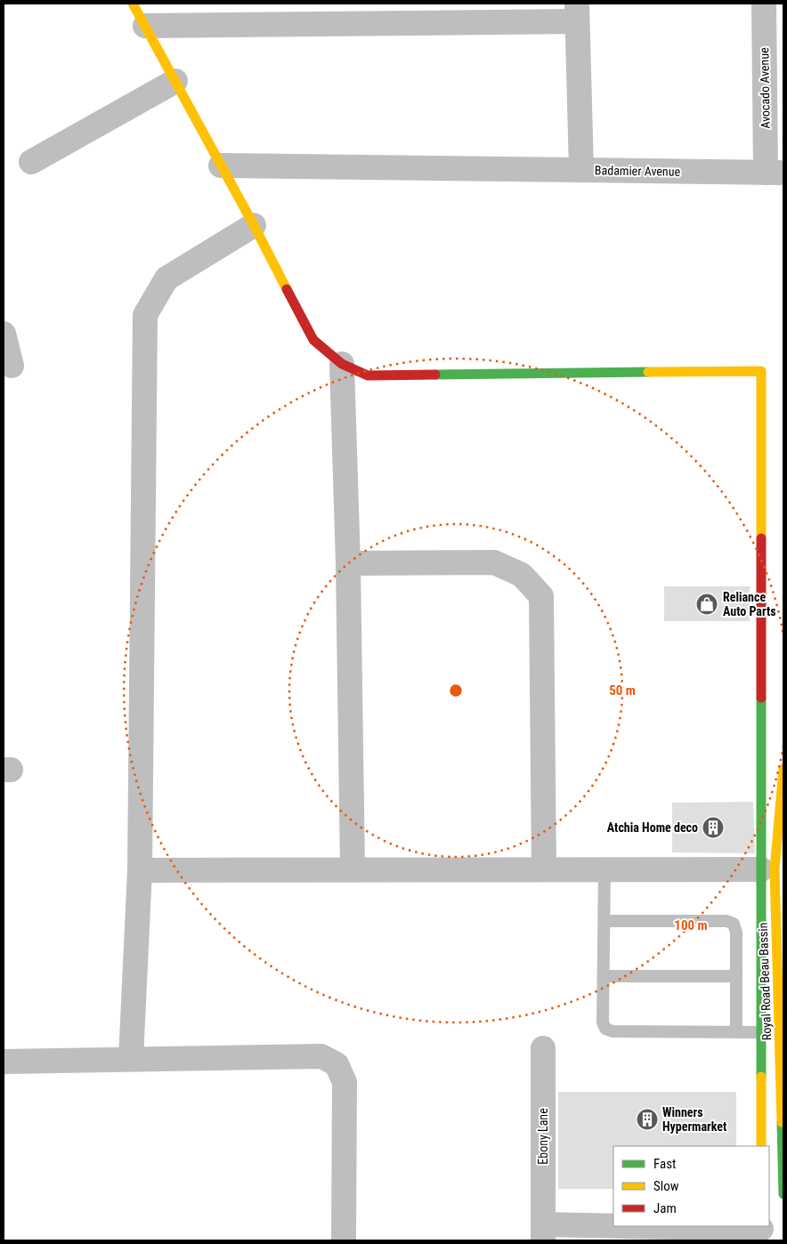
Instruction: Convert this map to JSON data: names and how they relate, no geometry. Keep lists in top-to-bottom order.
{
  "streets": {
    "street": [
      "Avocado Avenue",
      "Badamier Avenue",
      "Royal Road Beau Bassin",
      "Ebony Lane"
    ]
  },
  "crossings": [
    ["Avocado Avenue", "Badamier Avenue"]
  ],
  "places": {
    "shop": ["Reliance Auto Parts"],
    "building": ["Atchia Home deco", "Winners Hypermarket"]
  },
  "legend": ["Fast", "Slow", "Jam"],
  "rings": ["50 m", "100 m"]
}
